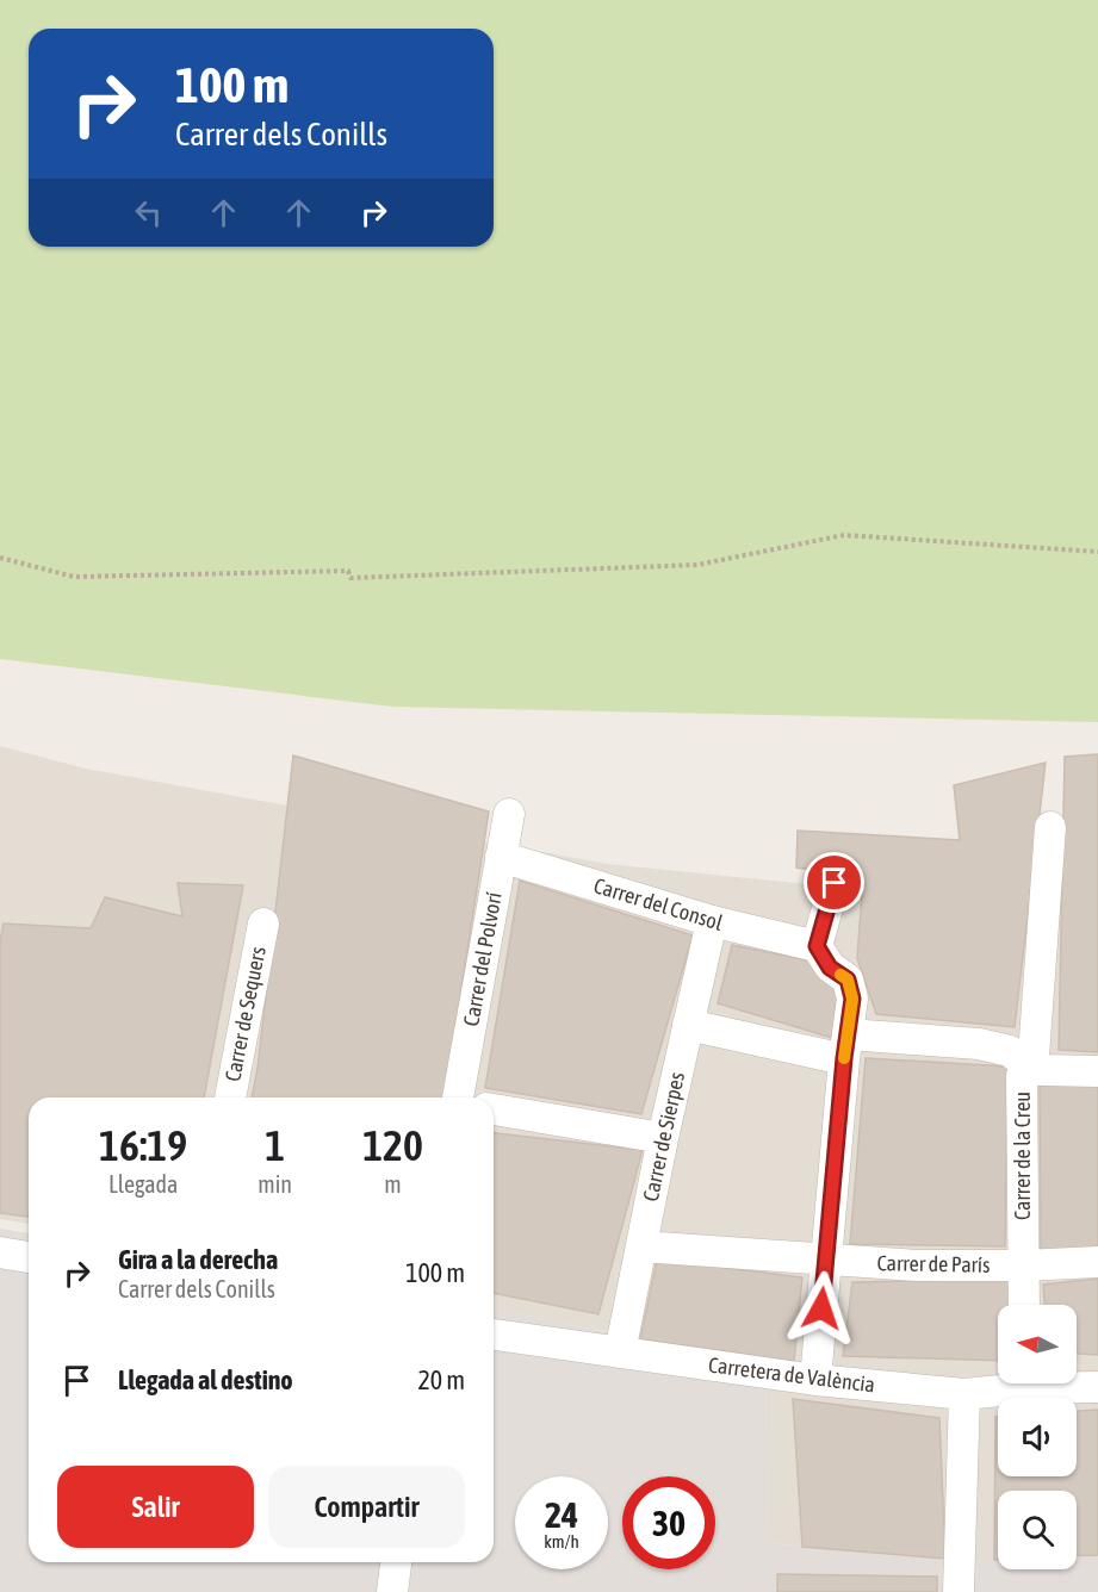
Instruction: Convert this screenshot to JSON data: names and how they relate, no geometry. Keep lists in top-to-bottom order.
{
  "streets": {
    "street": [
      "Carrer del Consol",
      "Carrer del Polvorí",
      "Carrer de Sequers",
      "Carrer de Sierpes",
      "Carrer de la Creu",
      "Carrer de París",
      "Carretera de València"
    ]
  },
  "crossings": [
    ["Carrer del Consol", "Carrer del Polvorí"],
    ["Carrer del Consol", "Carrer de Sierpes"],
    ["Carrer de Sierpes", "Carrer de París"],
    ["Carrer de Sierpes", "Carretera de València"],
    ["Carrer de la Creu", "Carrer de París"]
  ],
  "north": "left",
  "page": {
    "turn": ["100 m", "Carrer dels Conills"],
    "eta": [
      "16:19",
      "Llegada",
      "1",
      "min",
      "120",
      "m"
    ],
    "list": [
      {
        "name": "Gira a la derecha",
        "note": "Carrer dels Conills",
        "value": "100 m"
      },
      {
        "name": "Llegada al destino",
        "value": "20 m"
      }
    ],
    "buttons": ["Salir", "Compartir"],
    "speed": "24 km/h",
    "limit": "30"
  }
}
